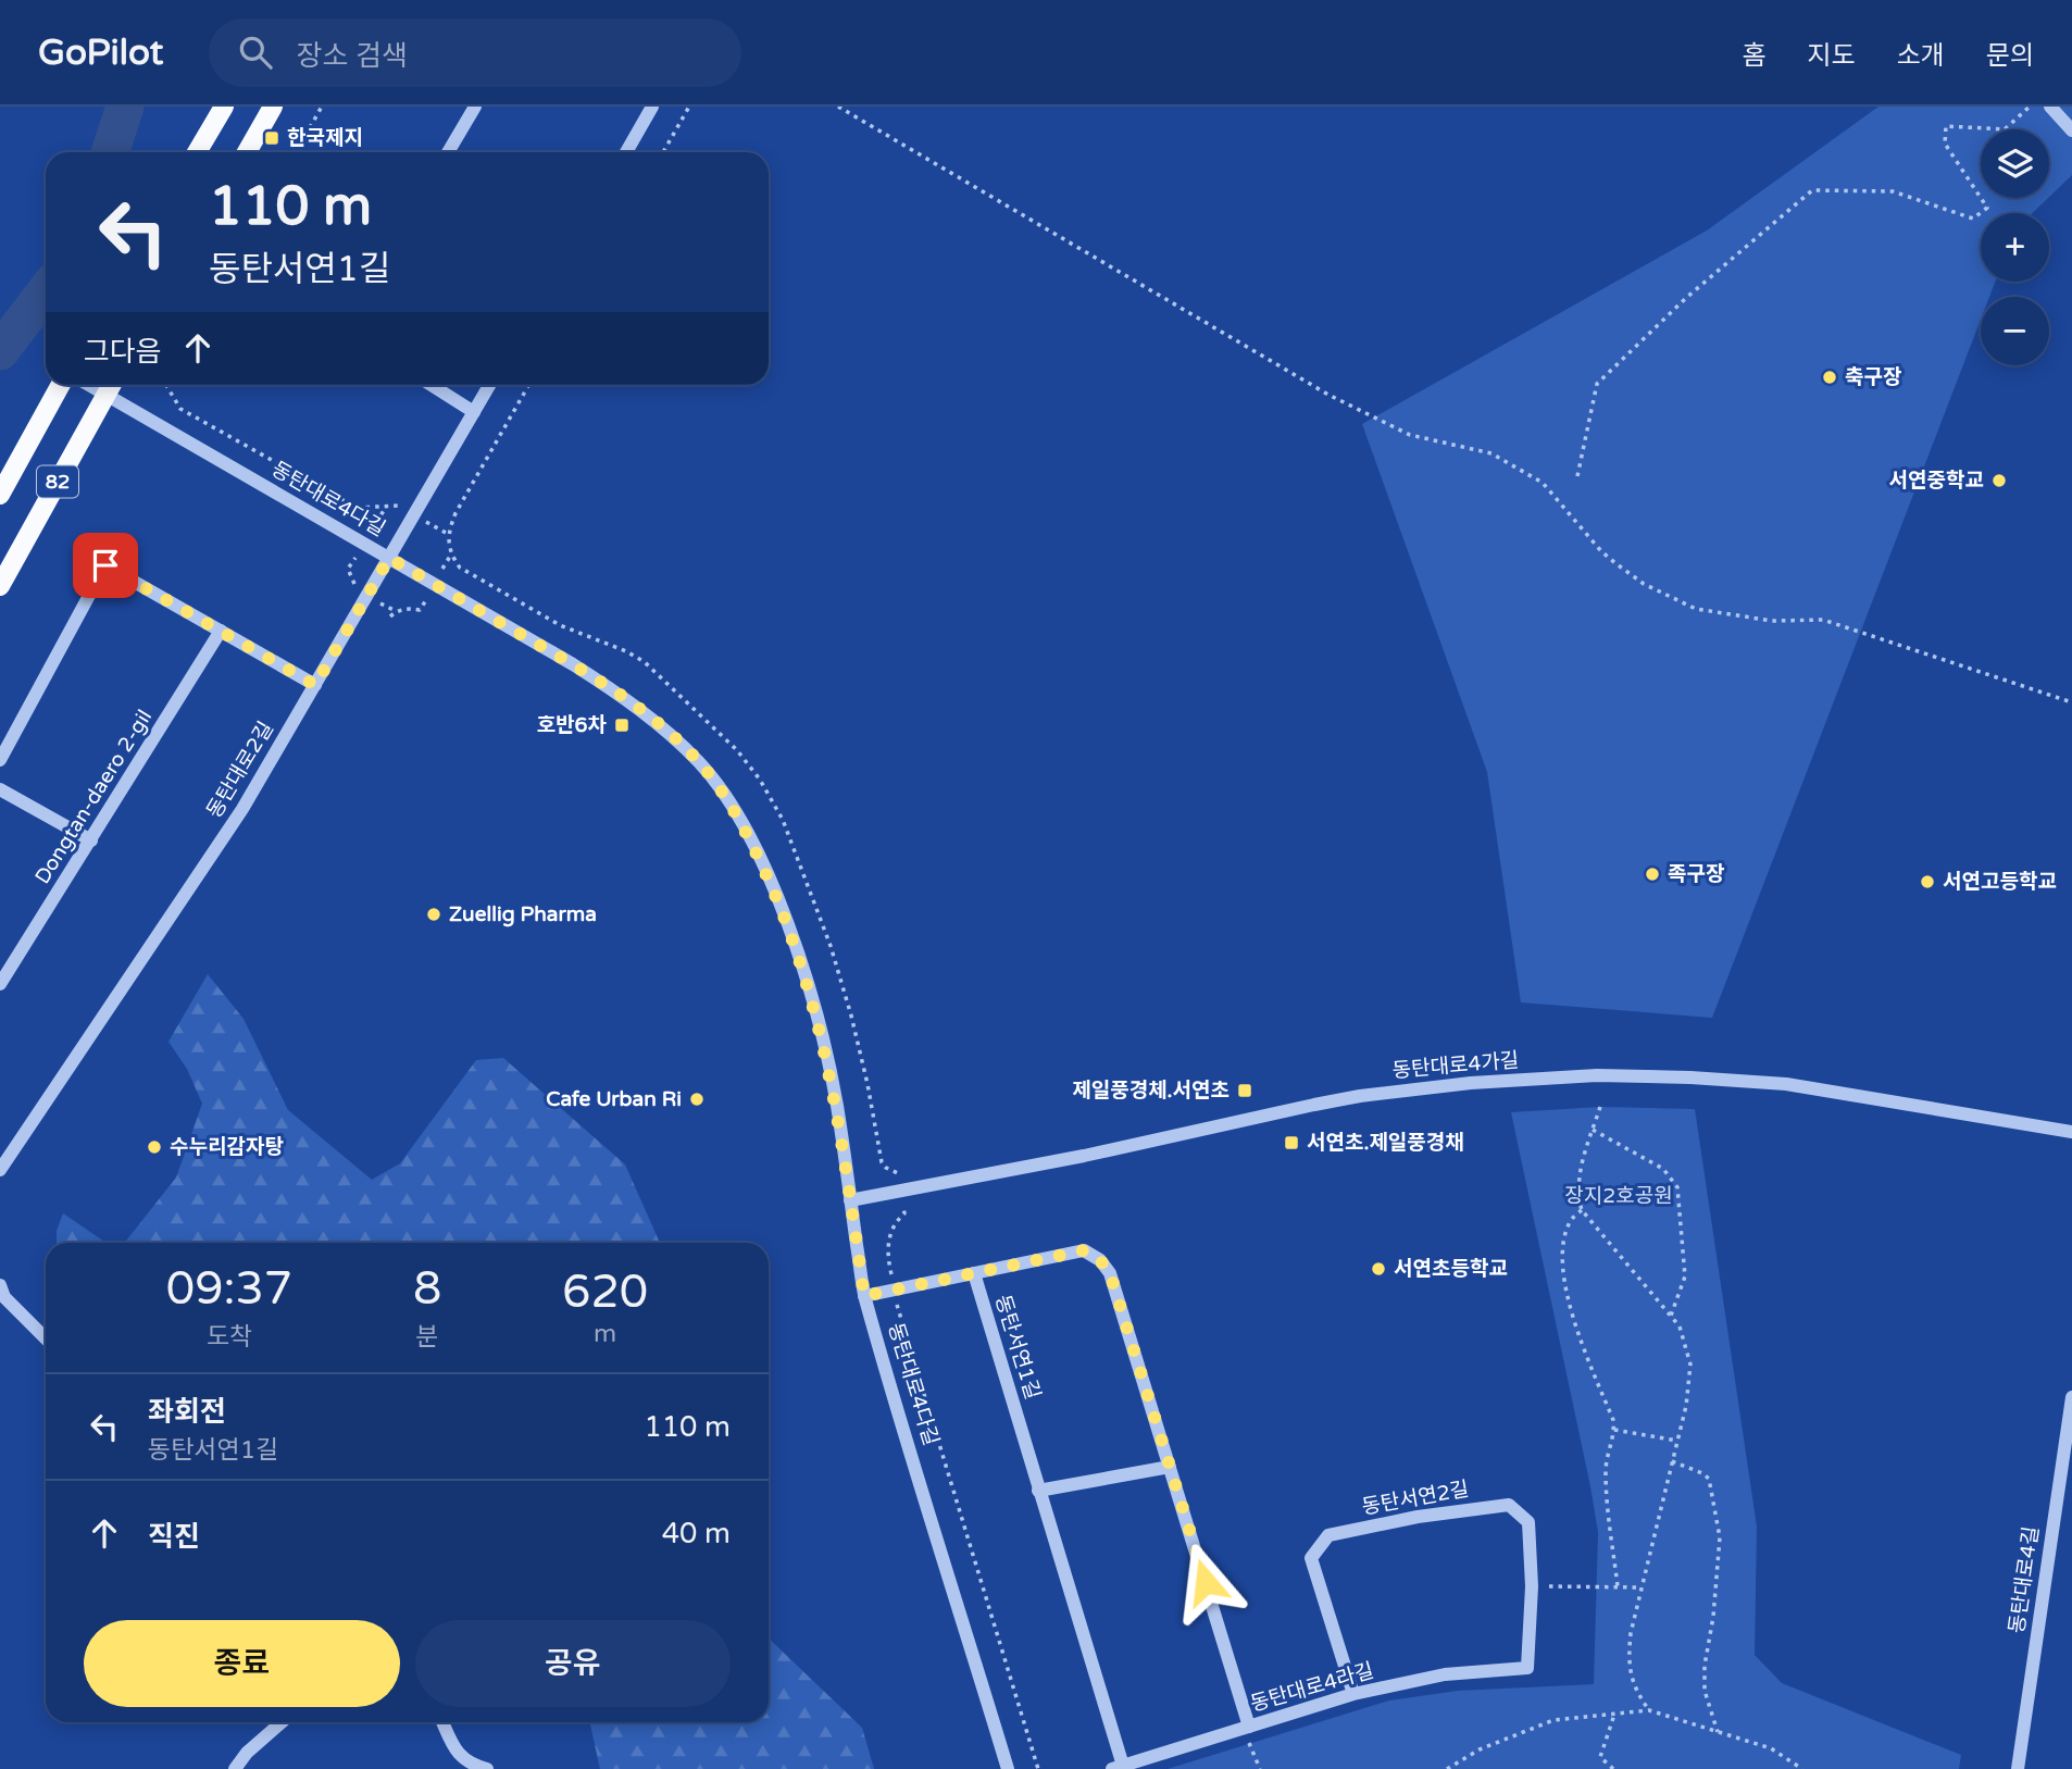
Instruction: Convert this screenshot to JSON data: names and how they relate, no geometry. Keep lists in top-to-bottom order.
{
  "streets": {
    "main road": ["82"],
    "street": [
      "동탄대로4다길",
      "동탄대로2길",
      "Dongtan-daero 2-gil",
      "동탄대로4가길",
      "동탄서연1길",
      "동탄서연2길",
      "동탄대로4길",
      "동탄대로4라길"
    ]
  },
  "crossings": [
    ["82", "동탄대로4다길"],
    ["동탄대로4다길", "동탄대로2길"],
    ["동탄대로4다길", "동탄대로4가길"],
    ["동탄서연1길", "동탄대로4라길"],
    ["동탄서연2길", "동탄대로4라길"]
  ],
  "parks": ["장지2호공원"],
  "places": {
    "transit": [
      "한국제지",
      "호반6차",
      "제일풍경체.서연초",
      "서연초.제일풍경채"
    ],
    "other": [
      "축구장",
      "서연중학교",
      "족구장",
      "서연고등학교",
      "Zuellig Pharma",
      "Cafe Urban Ri",
      "수누리감자탕",
      "서연초등학교"
    ]
  },
  "page": {
    "header": "GoPilot",
    "search": "장소 검색",
    "nav": [
      "홈",
      "지도",
      "소개",
      "문의"
    ],
    "map_buttons": ["+", "−"],
    "turn": ["110 m", "동탄서연1길"],
    "then": "그다음",
    "eta": [
      "09:37",
      "도착",
      "8",
      "분",
      "620",
      "m"
    ],
    "list": [
      {
        "name": "좌회전",
        "note": "동탄서연1길",
        "value": "110 m"
      },
      {
        "name": "직진",
        "value": "40 m"
      }
    ],
    "buttons": ["종료", "공유"]
  }
}
